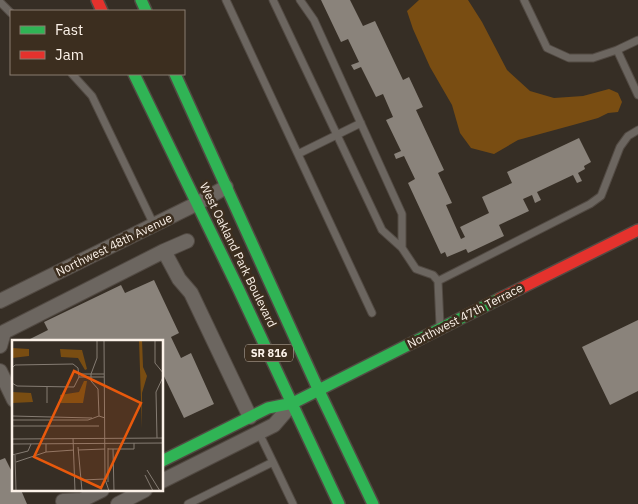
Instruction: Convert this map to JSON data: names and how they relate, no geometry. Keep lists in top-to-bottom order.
{
  "streets": {
    "main road": ["West Oakland Park Boulevard", "Northwest 47th Terrace", "SR 816"],
    "street": ["Northwest 48th Avenue"]
  },
  "crossings": [
    ["Northwest 48th Avenue", "West Oakland Park Boulevard"],
    ["West Oakland Park Boulevard", "Northwest 47th Terrace"]
  ],
  "legend": ["Fast", "Jam"]
}
